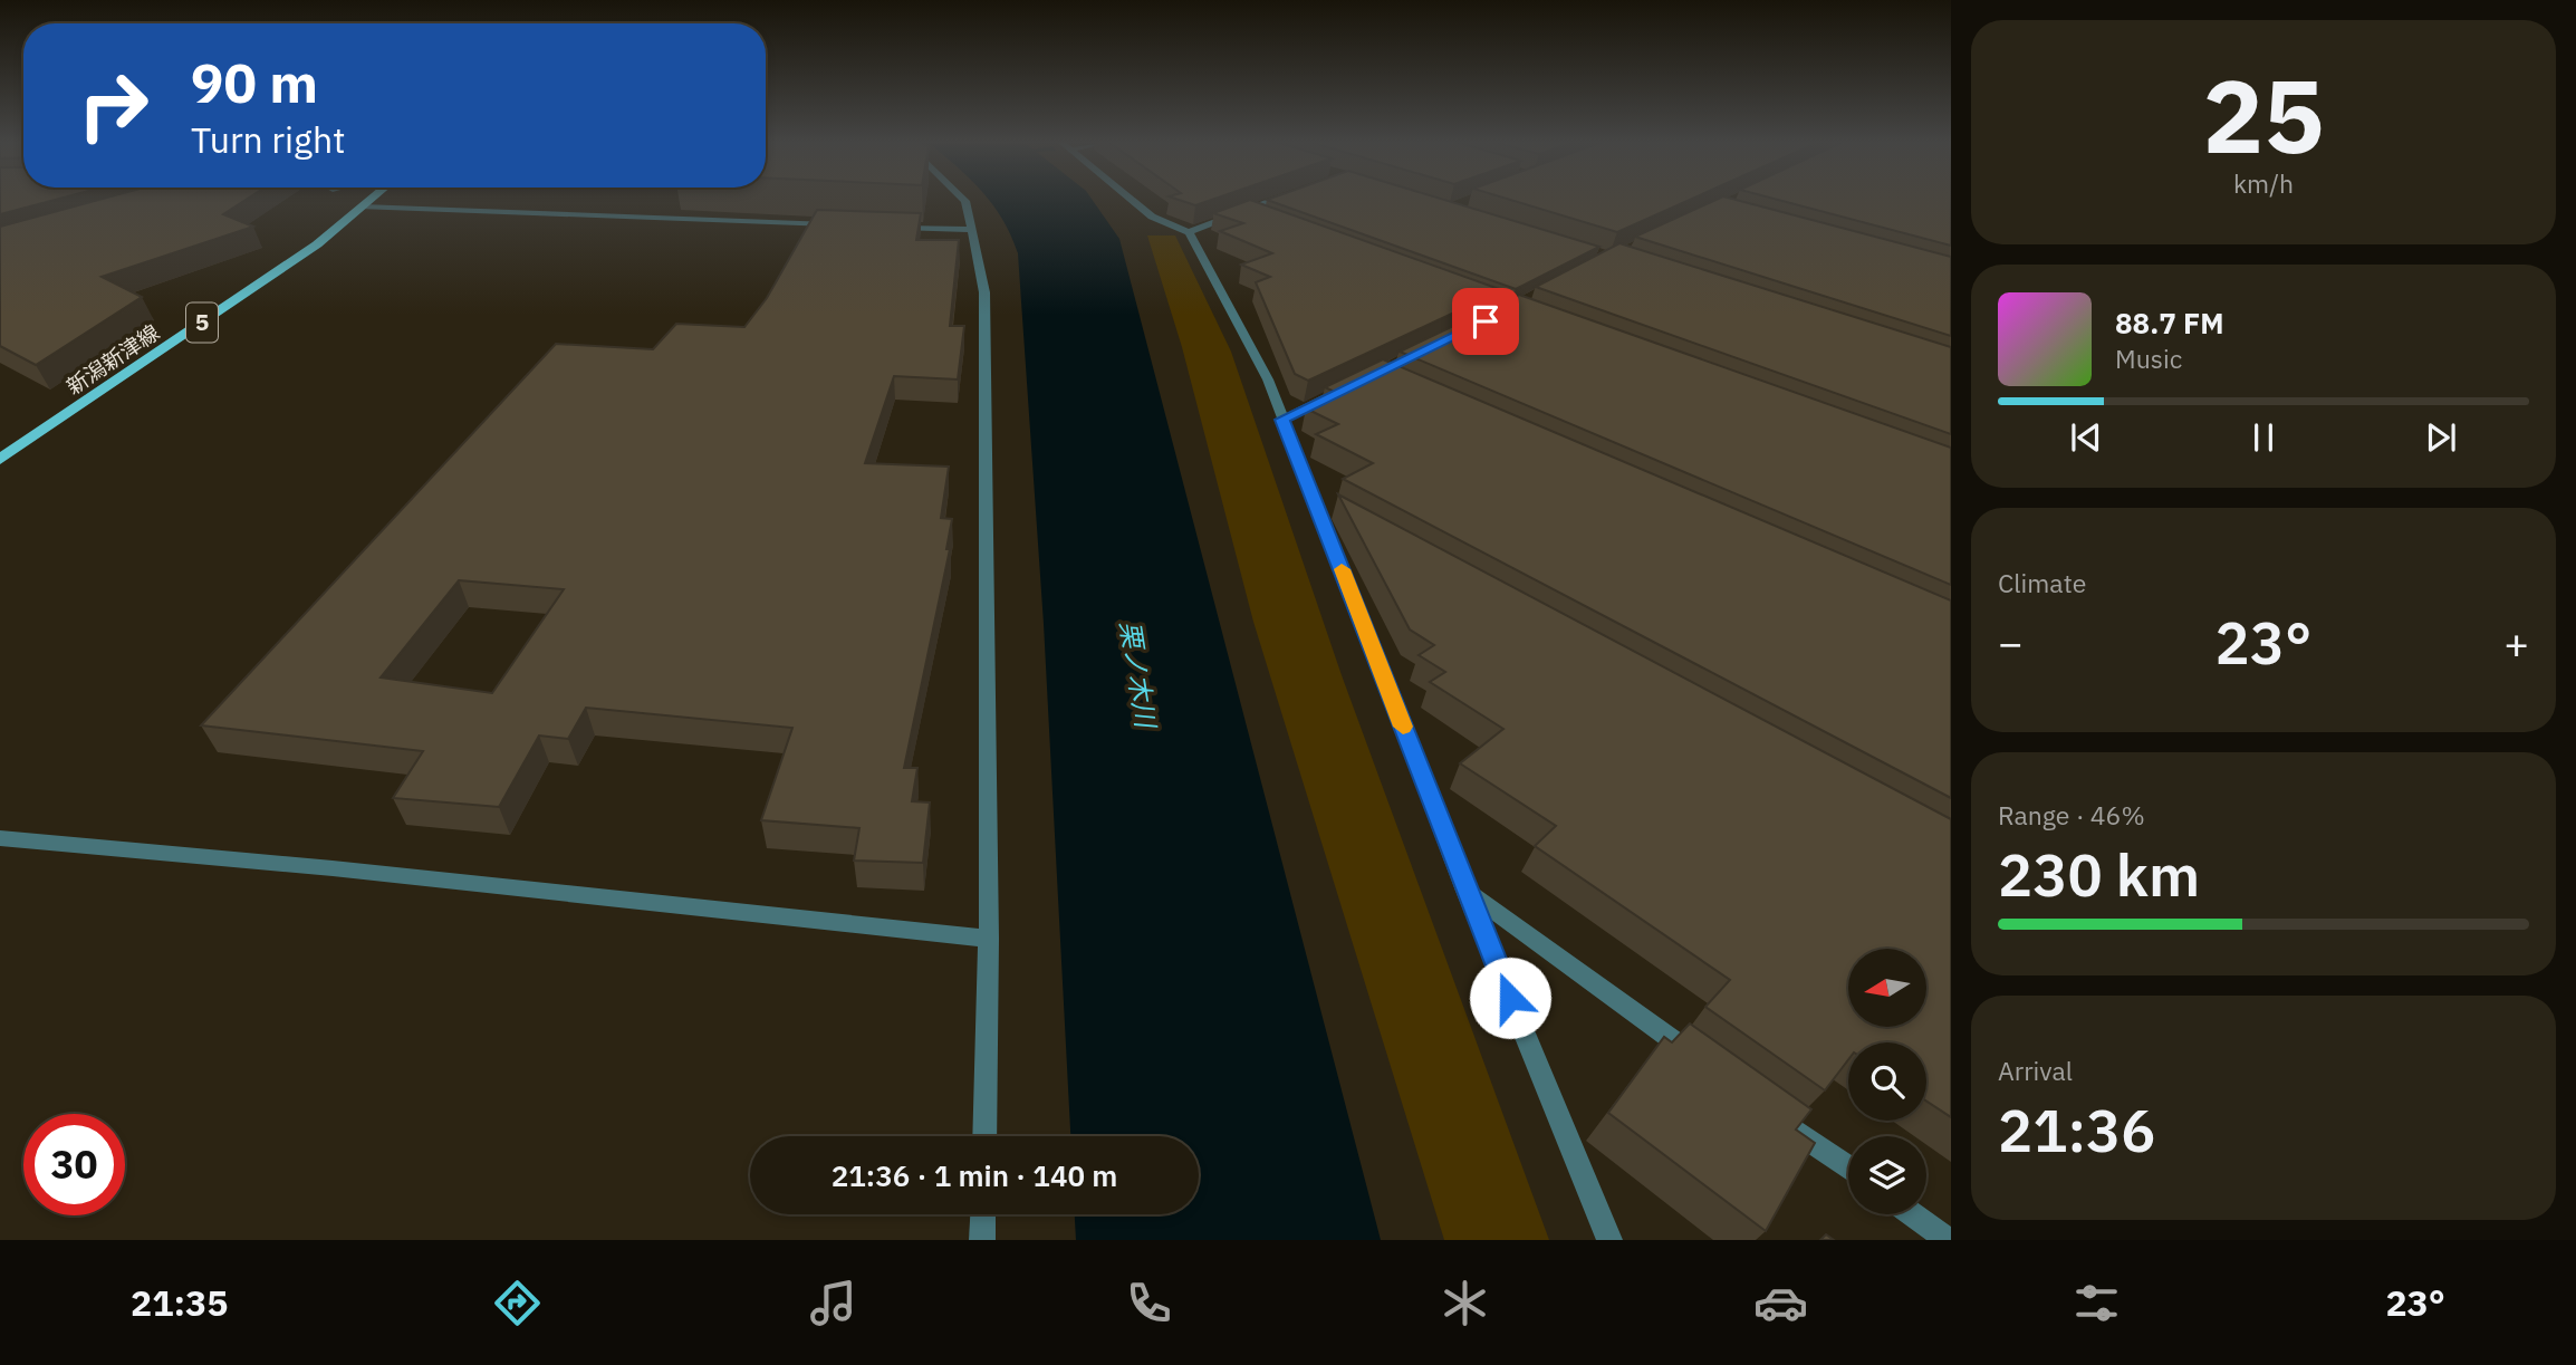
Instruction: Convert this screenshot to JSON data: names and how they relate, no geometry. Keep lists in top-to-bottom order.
{
  "streets": {
    "main road": ["5", "新潟新津線"]
  },
  "water": ["栗ノ木川"],
  "north": "left",
  "page": {
    "tile": [
      ["25", "km/h"],
      "Climate",
      ["Range · 46%", "230 km"],
      ["Arrival", "21:36"]
    ],
    "turn": ["90 m", "Turn right"],
    "song": ["88.7 FM", "Music"],
    "heat": ["−", "23°", "+"],
    "limit": "30",
    "trip": "21:36 · 1 min · 140 m",
    "tabs": ["21:35", "23°"]
  }
}
